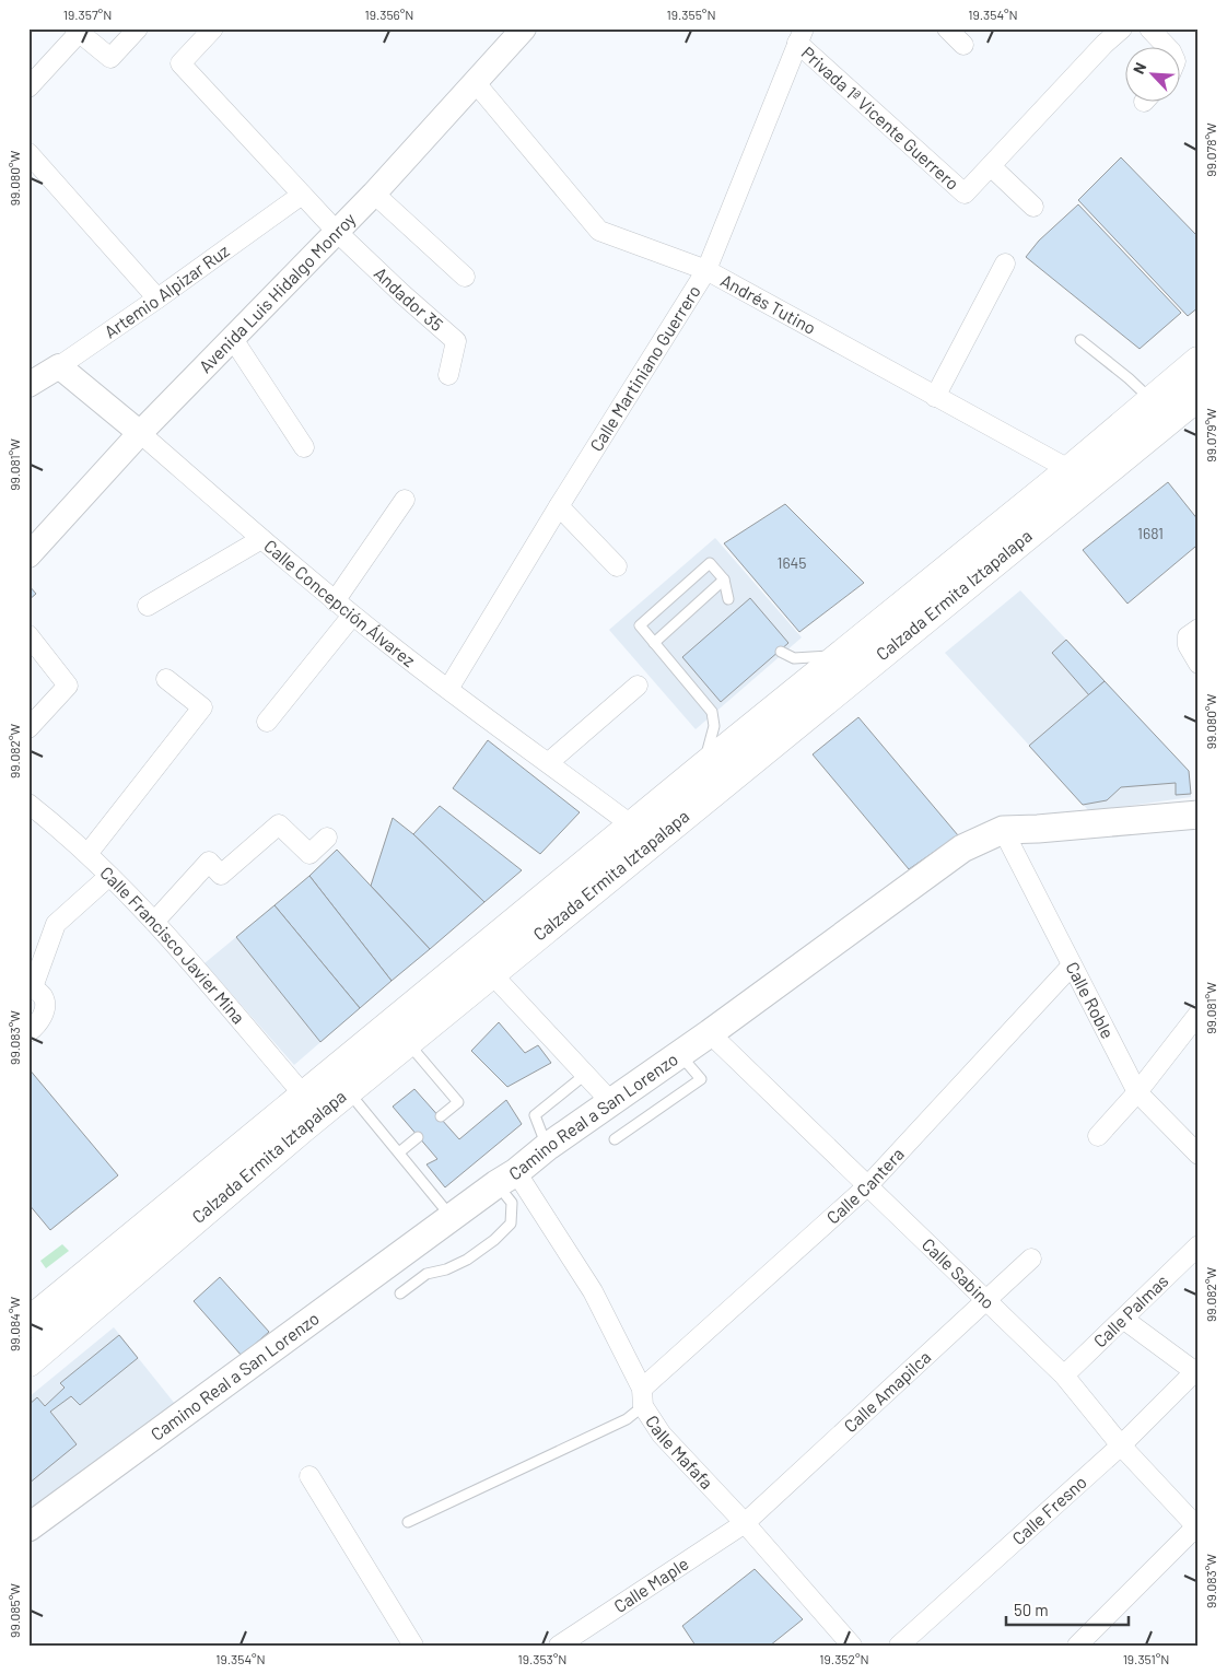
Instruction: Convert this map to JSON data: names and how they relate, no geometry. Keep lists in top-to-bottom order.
{
  "streets": {
    "main road": ["Calzada Ermita Iztapalapa", "Camino Real a San Lorenzo"],
    "street": [
      "Privada 1ª Vicente Guerrero",
      "Artemio Alpizar Ruz",
      "Avenida Luis Hidalgo Monroy",
      "Andador 35",
      "Andrés Tutino",
      "Calle Martiniano Guerrero",
      "Calle Concepción Álvarez",
      "Calle Francisco Javier Mina",
      "Calle Roble",
      "Calle Cantera",
      "Calle Sabino",
      "Calle Palmas",
      "Calle Amapilca",
      "Calle Mafafa",
      "Calle Fresno",
      "Calle Maple"
    ]
  },
  "crossings": [
    ["Privada 1ª Vicente Guerrero", "Calle Martiniano Guerrero"],
    ["Artemio Alpizar Ruz", "Calle Concepción Álvarez"],
    ["Avenida Luis Hidalgo Monroy", "Andador 35"],
    ["Avenida Luis Hidalgo Monroy", "Andrés Tutino"],
    ["Avenida Luis Hidalgo Monroy", "Calle Concepción Álvarez"],
    ["Andrés Tutino", "Calle Martiniano Guerrero"],
    ["Andrés Tutino", "Calzada Ermita Iztapalapa"],
    ["Calle Martiniano Guerrero", "Calle Concepción Álvarez"],
    ["Calzada Ermita Iztapalapa", "Calle Concepción Álvarez"],
    ["Calzada Ermita Iztapalapa", "Calle Francisco Javier Mina"],
    ["Calle Roble", "Camino Real a San Lorenzo"],
    ["Calle Roble", "Calle Cantera"],
    ["Camino Real a San Lorenzo", "Calle Sabino"],
    ["Camino Real a San Lorenzo", "Calle Mafafa"],
    ["Calle Cantera", "Calle Sabino"],
    ["Calle Cantera", "Calle Mafafa"],
    ["Calle Sabino", "Calle Palmas"],
    ["Calle Sabino", "Calle Amapilca"],
    ["Calle Sabino", "Calle Fresno"],
    ["Calle Amapilca", "Calle Mafafa"],
    ["Calle Amapilca", "Calle Maple"],
    ["Calle Mafafa", "Calle Maple"]
  ],
  "house_numbers": ["1681", "1645"],
  "scale_bar": "50 m",
  "north": "top left",
  "coordinates": [
    "19.357°N",
    "19.356°N",
    "19.355°N",
    "19.354°N",
    "99.078°W",
    "99.080°W",
    "99.079°W",
    "99.081°W",
    "99.082°W",
    "99.083°W",
    "99.084°W",
    "99.085°W",
    "19.353°N",
    "19.352°N",
    "19.351°N"
  ]
}
